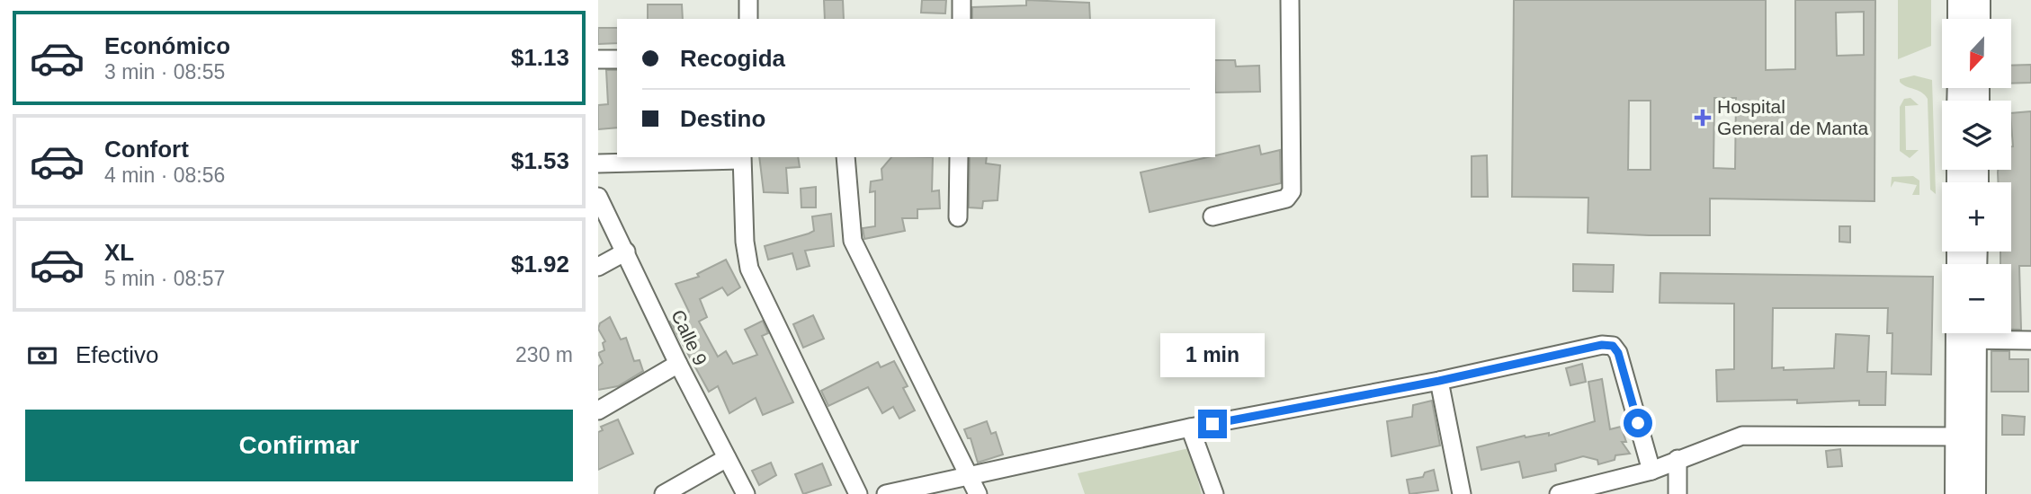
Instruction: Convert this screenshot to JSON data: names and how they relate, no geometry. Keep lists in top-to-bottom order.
{
  "streets": {
    "street": ["Calle 9"]
  },
  "places": {
    "health": ["Hospital General de Manta"]
  },
  "north": "bottom",
  "page": {
    "list": [
      {
        "name": "Económico",
        "note": "3 min · 08:55",
        "value": "$1.13"
      },
      {
        "name": "Confort",
        "note": "4 min · 08:56",
        "value": "$1.53"
      },
      {
        "name": "XL",
        "note": "5 min · 08:57",
        "value": "$1.92"
      }
    ],
    "map_buttons": ["+", "−"],
    "banner": ["Recogida", "Destino"],
    "pay": ["Efectivo", "230 m"],
    "bubble": "1 min",
    "buttons": "Confirmar"
  }
}
